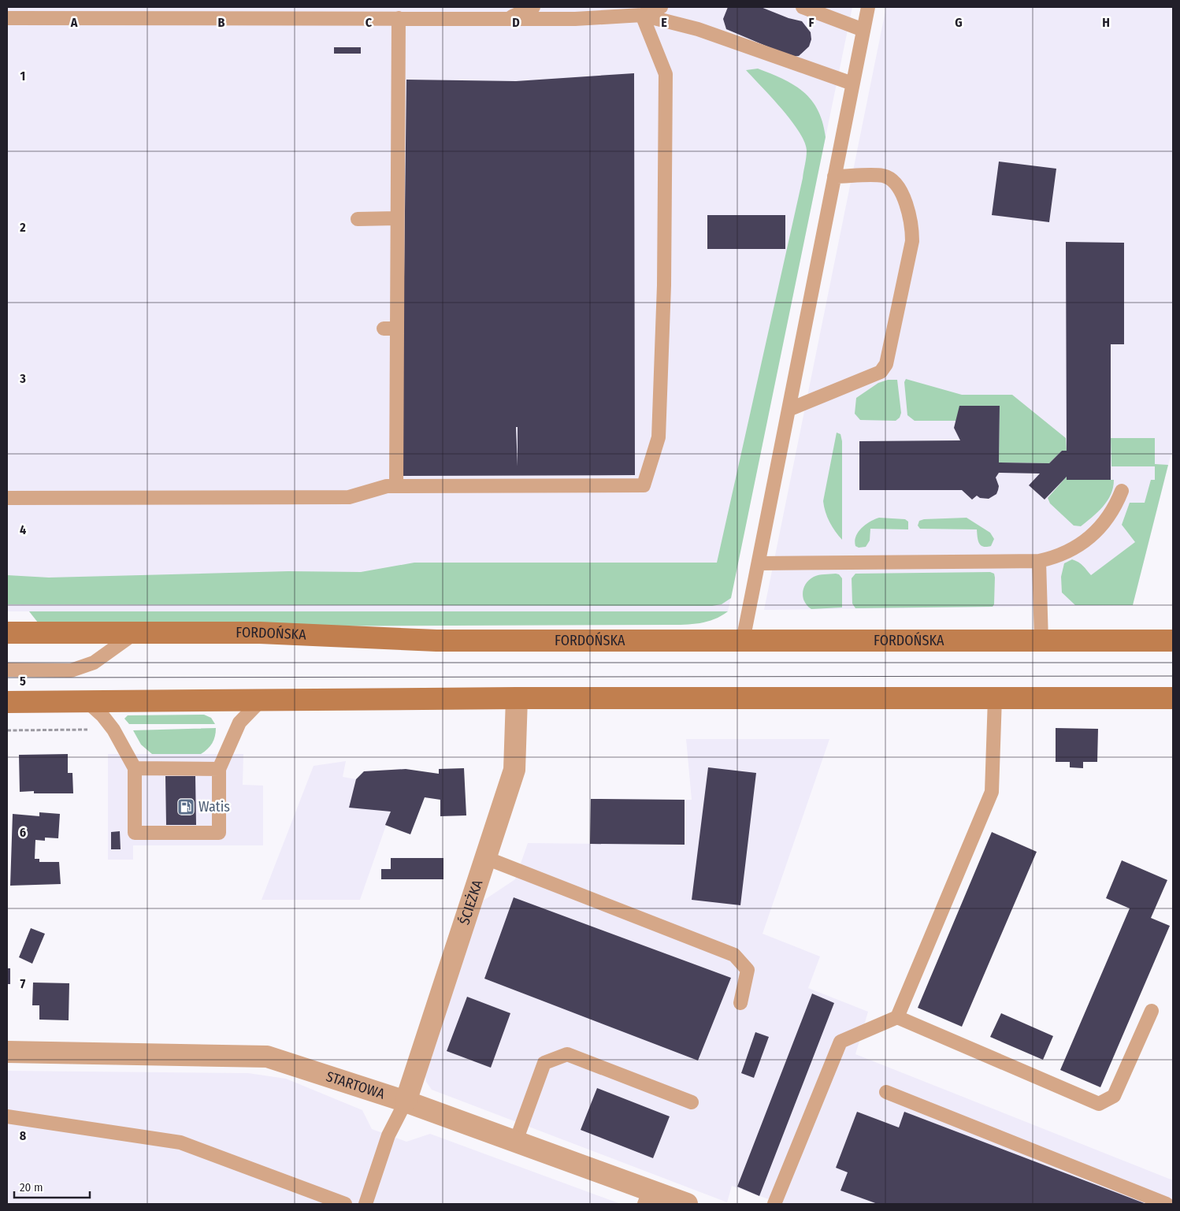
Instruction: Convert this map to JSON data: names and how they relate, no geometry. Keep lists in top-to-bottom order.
{
  "streets": {
    "main road": ["FORDOŃSKA"],
    "street": ["ŚCIEŻKA", "STARTOWA"]
  },
  "crossings": [
    ["ŚCIEŻKA", "STARTOWA"]
  ],
  "places": {
    "fuel station": ["Watis"]
  },
  "scale_bar": "20 m",
  "grid": {
    "columns": [
      "A",
      "B",
      "C",
      "D",
      "E",
      "F",
      "G",
      "H"
    ],
    "rows": [
      "1",
      "2",
      "3",
      "4",
      "5",
      "6",
      "7",
      "8"
    ]
  }
}
